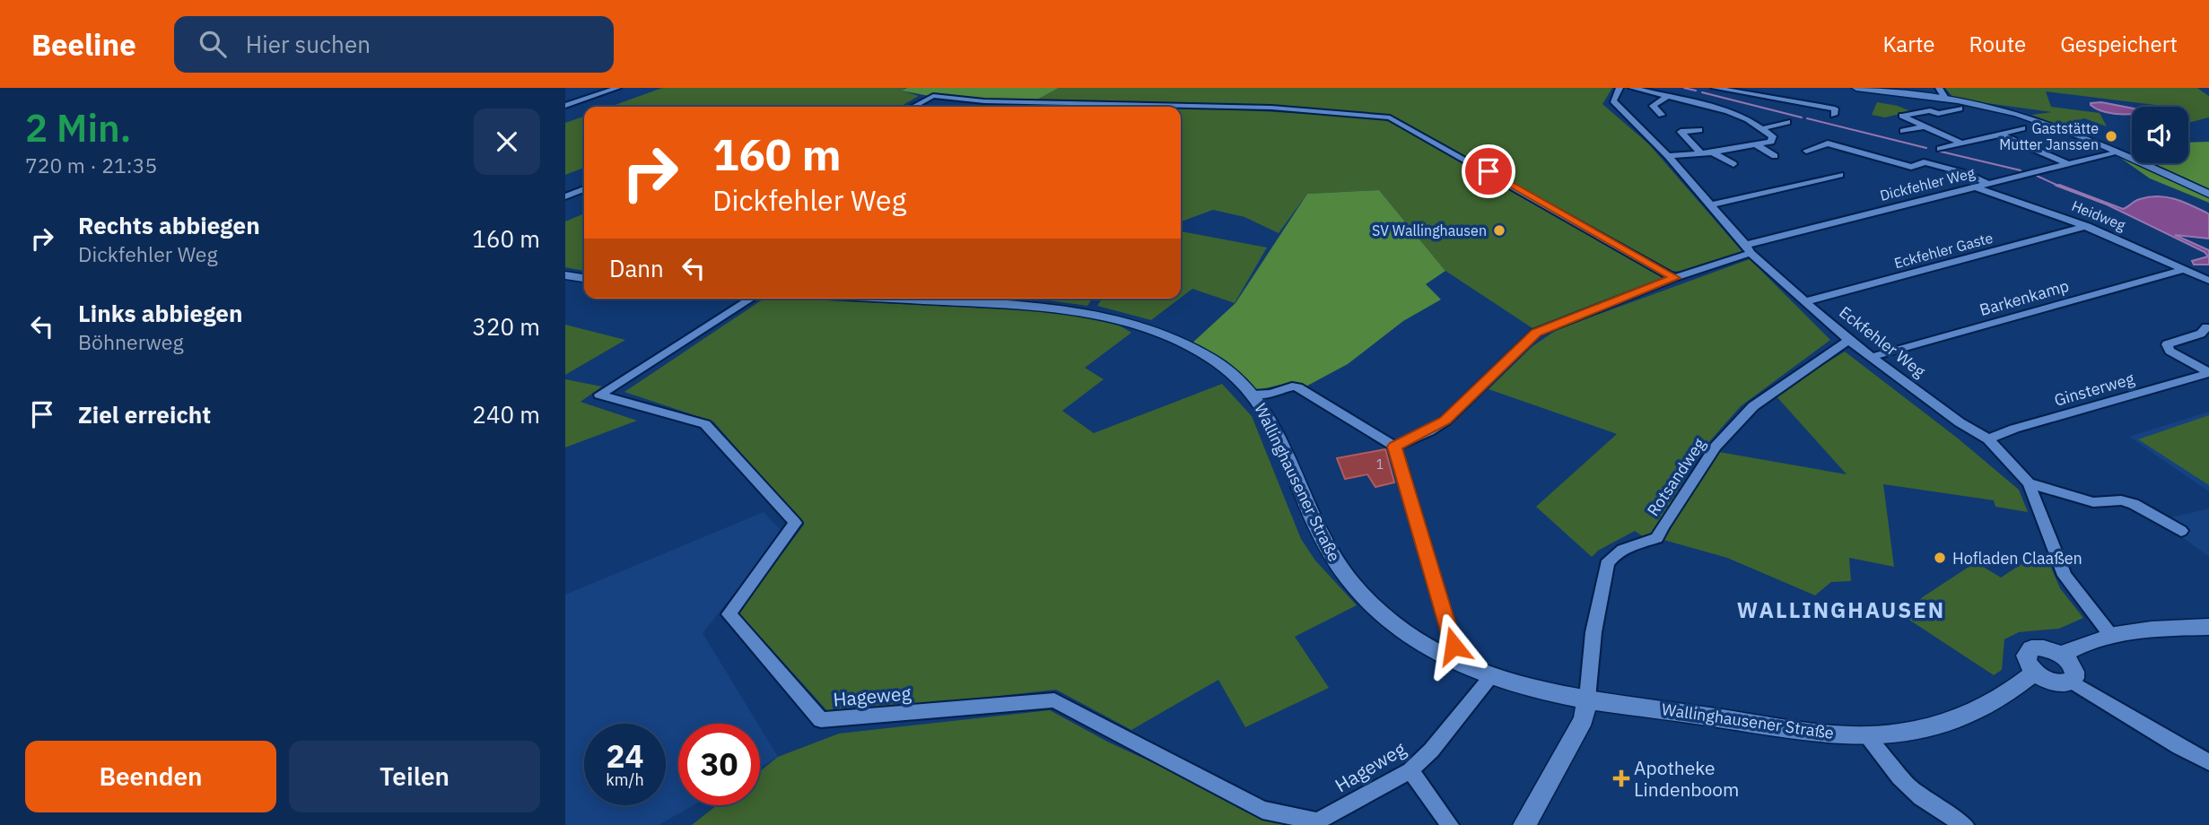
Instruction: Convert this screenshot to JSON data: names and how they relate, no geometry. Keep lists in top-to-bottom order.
{
  "streets": {
    "street": [
      "Dickfehler Weg",
      "Heidweg",
      "Eckfehler Gaste",
      "Barkenkamp",
      "Eckfehler Weg",
      "Ginsterweg",
      "Rotsandweg",
      "Wallinghausener Straße",
      "Hageweg"
    ]
  },
  "crossings": [
    ["Dickfehler Weg", "Heidweg"],
    ["Dickfehler Weg", "Eckfehler Weg"],
    ["Heidweg", "Eckfehler Gaste"],
    ["Heidweg", "Barkenkamp"],
    ["Eckfehler Gaste", "Eckfehler Weg"],
    ["Barkenkamp", "Eckfehler Weg"],
    ["Eckfehler Weg", "Ginsterweg"],
    ["Eckfehler Weg", "Rotsandweg"],
    ["Rotsandweg", "Wallinghausener Straße"],
    ["Wallinghausener Straße", "Hageweg"]
  ],
  "districts": ["WALLINGHAUSEN"],
  "places": {
    "other": ["Gaststätte Mutter Janssen", "SV Wallinghausen", "Hofladen Claaßen"],
    "health": ["Apotheke Lindenboom"]
  },
  "house_numbers": ["1"],
  "page": {
    "header": "Beeline",
    "search": "Hier suchen",
    "nav": ["Karte", "Route", "Gespeichert"],
    "heading": ["2 Min.", "720 m · 21:35"],
    "turn": ["160 m", "Dickfehler Weg"],
    "list": [
      {
        "name": "Rechts abbiegen",
        "note": "Dickfehler Weg",
        "value": "160 m"
      },
      {
        "name": "Links abbiegen",
        "note": "Böhnerweg",
        "value": "320 m"
      },
      {
        "name": "Ziel erreicht",
        "value": "240 m"
      }
    ],
    "then": "Dann",
    "speed": "24 km/h",
    "limit": "30",
    "buttons": ["Beenden", "Teilen"]
  }
}
